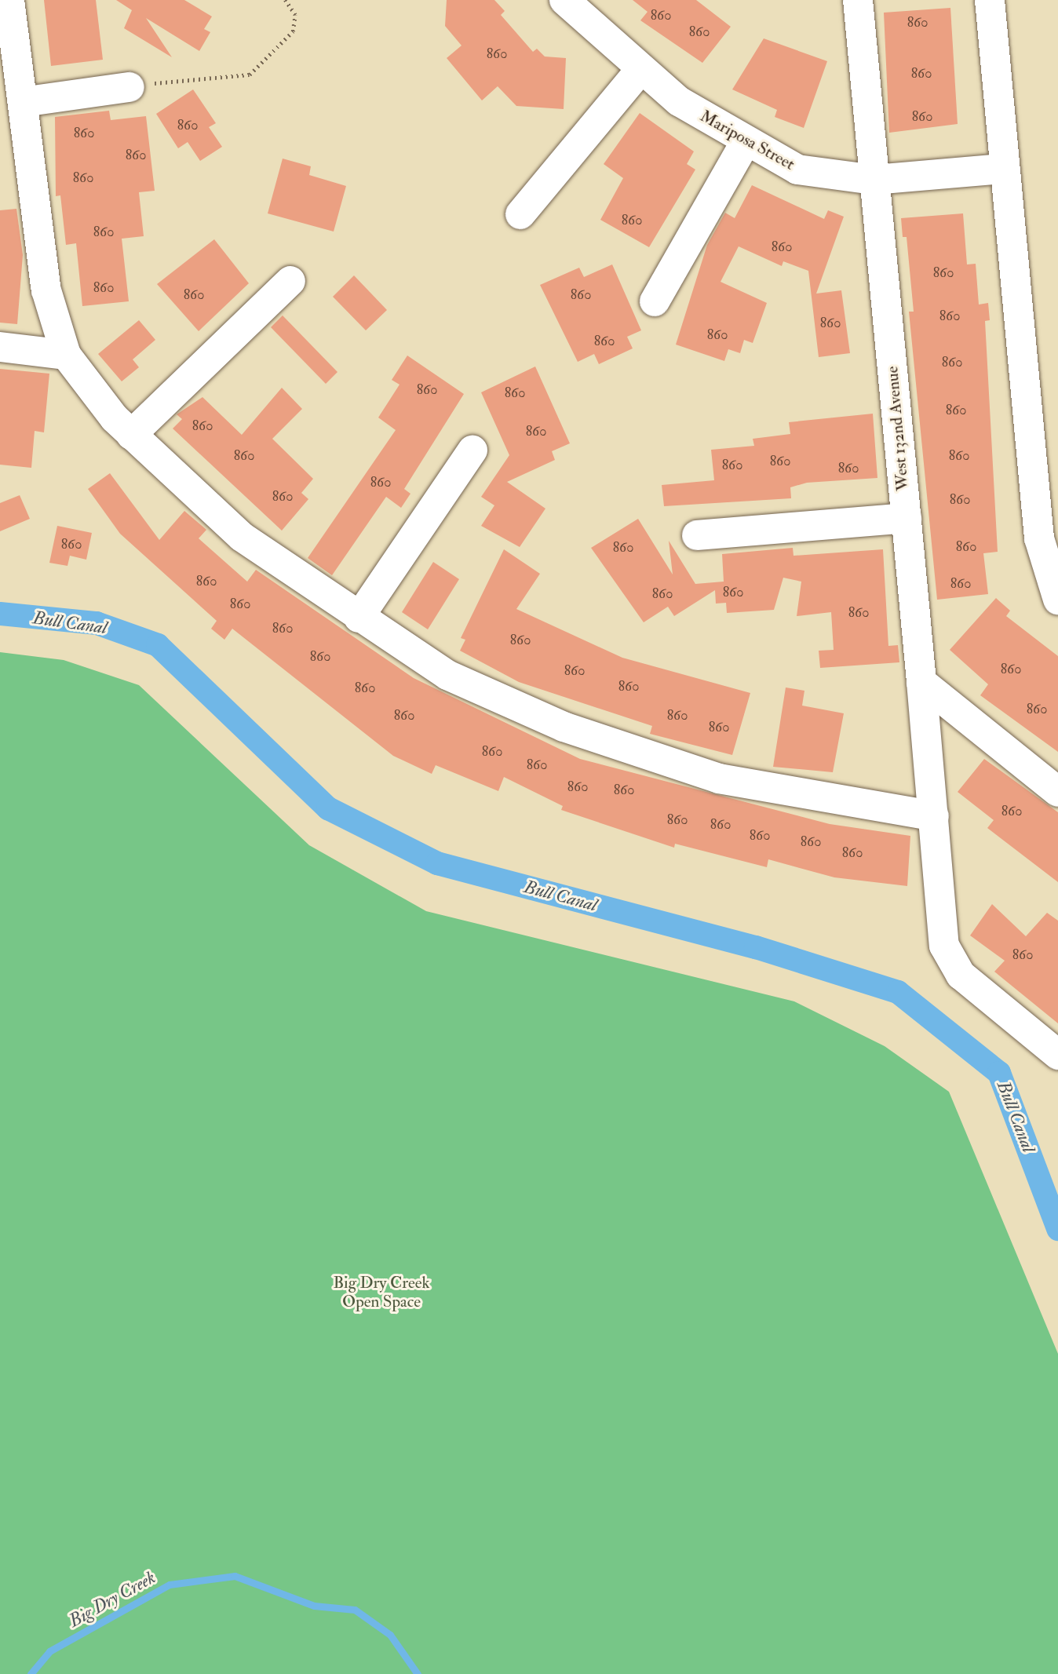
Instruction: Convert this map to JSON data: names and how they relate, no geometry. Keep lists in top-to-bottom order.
{
  "streets": {
    "street": ["Mariposa Street", "West 132nd Avenue"]
  },
  "crossings": [
    ["Mariposa Street", "West 132nd Avenue"]
  ],
  "water": ["Bull Canal", "Big Dry Creek"],
  "parks": ["Big Dry Creek Open Space"],
  "house_numbers": [
    "860",
    "860",
    "860",
    "860",
    "860",
    "860",
    "860",
    "860",
    "860",
    "860",
    "860",
    "860",
    "860",
    "860",
    "860",
    "860",
    "860",
    "860",
    "860",
    "860",
    "860",
    "860",
    "860",
    "860",
    "860",
    "860",
    "860",
    "860",
    "860",
    "860",
    "860",
    "860",
    "860",
    "860",
    "860",
    "860",
    "860",
    "860",
    "860",
    "860",
    "860",
    "860",
    "860",
    "860",
    "860",
    "860",
    "860",
    "860",
    "860",
    "860",
    "860",
    "860",
    "860",
    "860",
    "860",
    "860",
    "860",
    "860",
    "860",
    "860",
    "860",
    "860",
    "860",
    "860",
    "860",
    "860"
  ]
}
